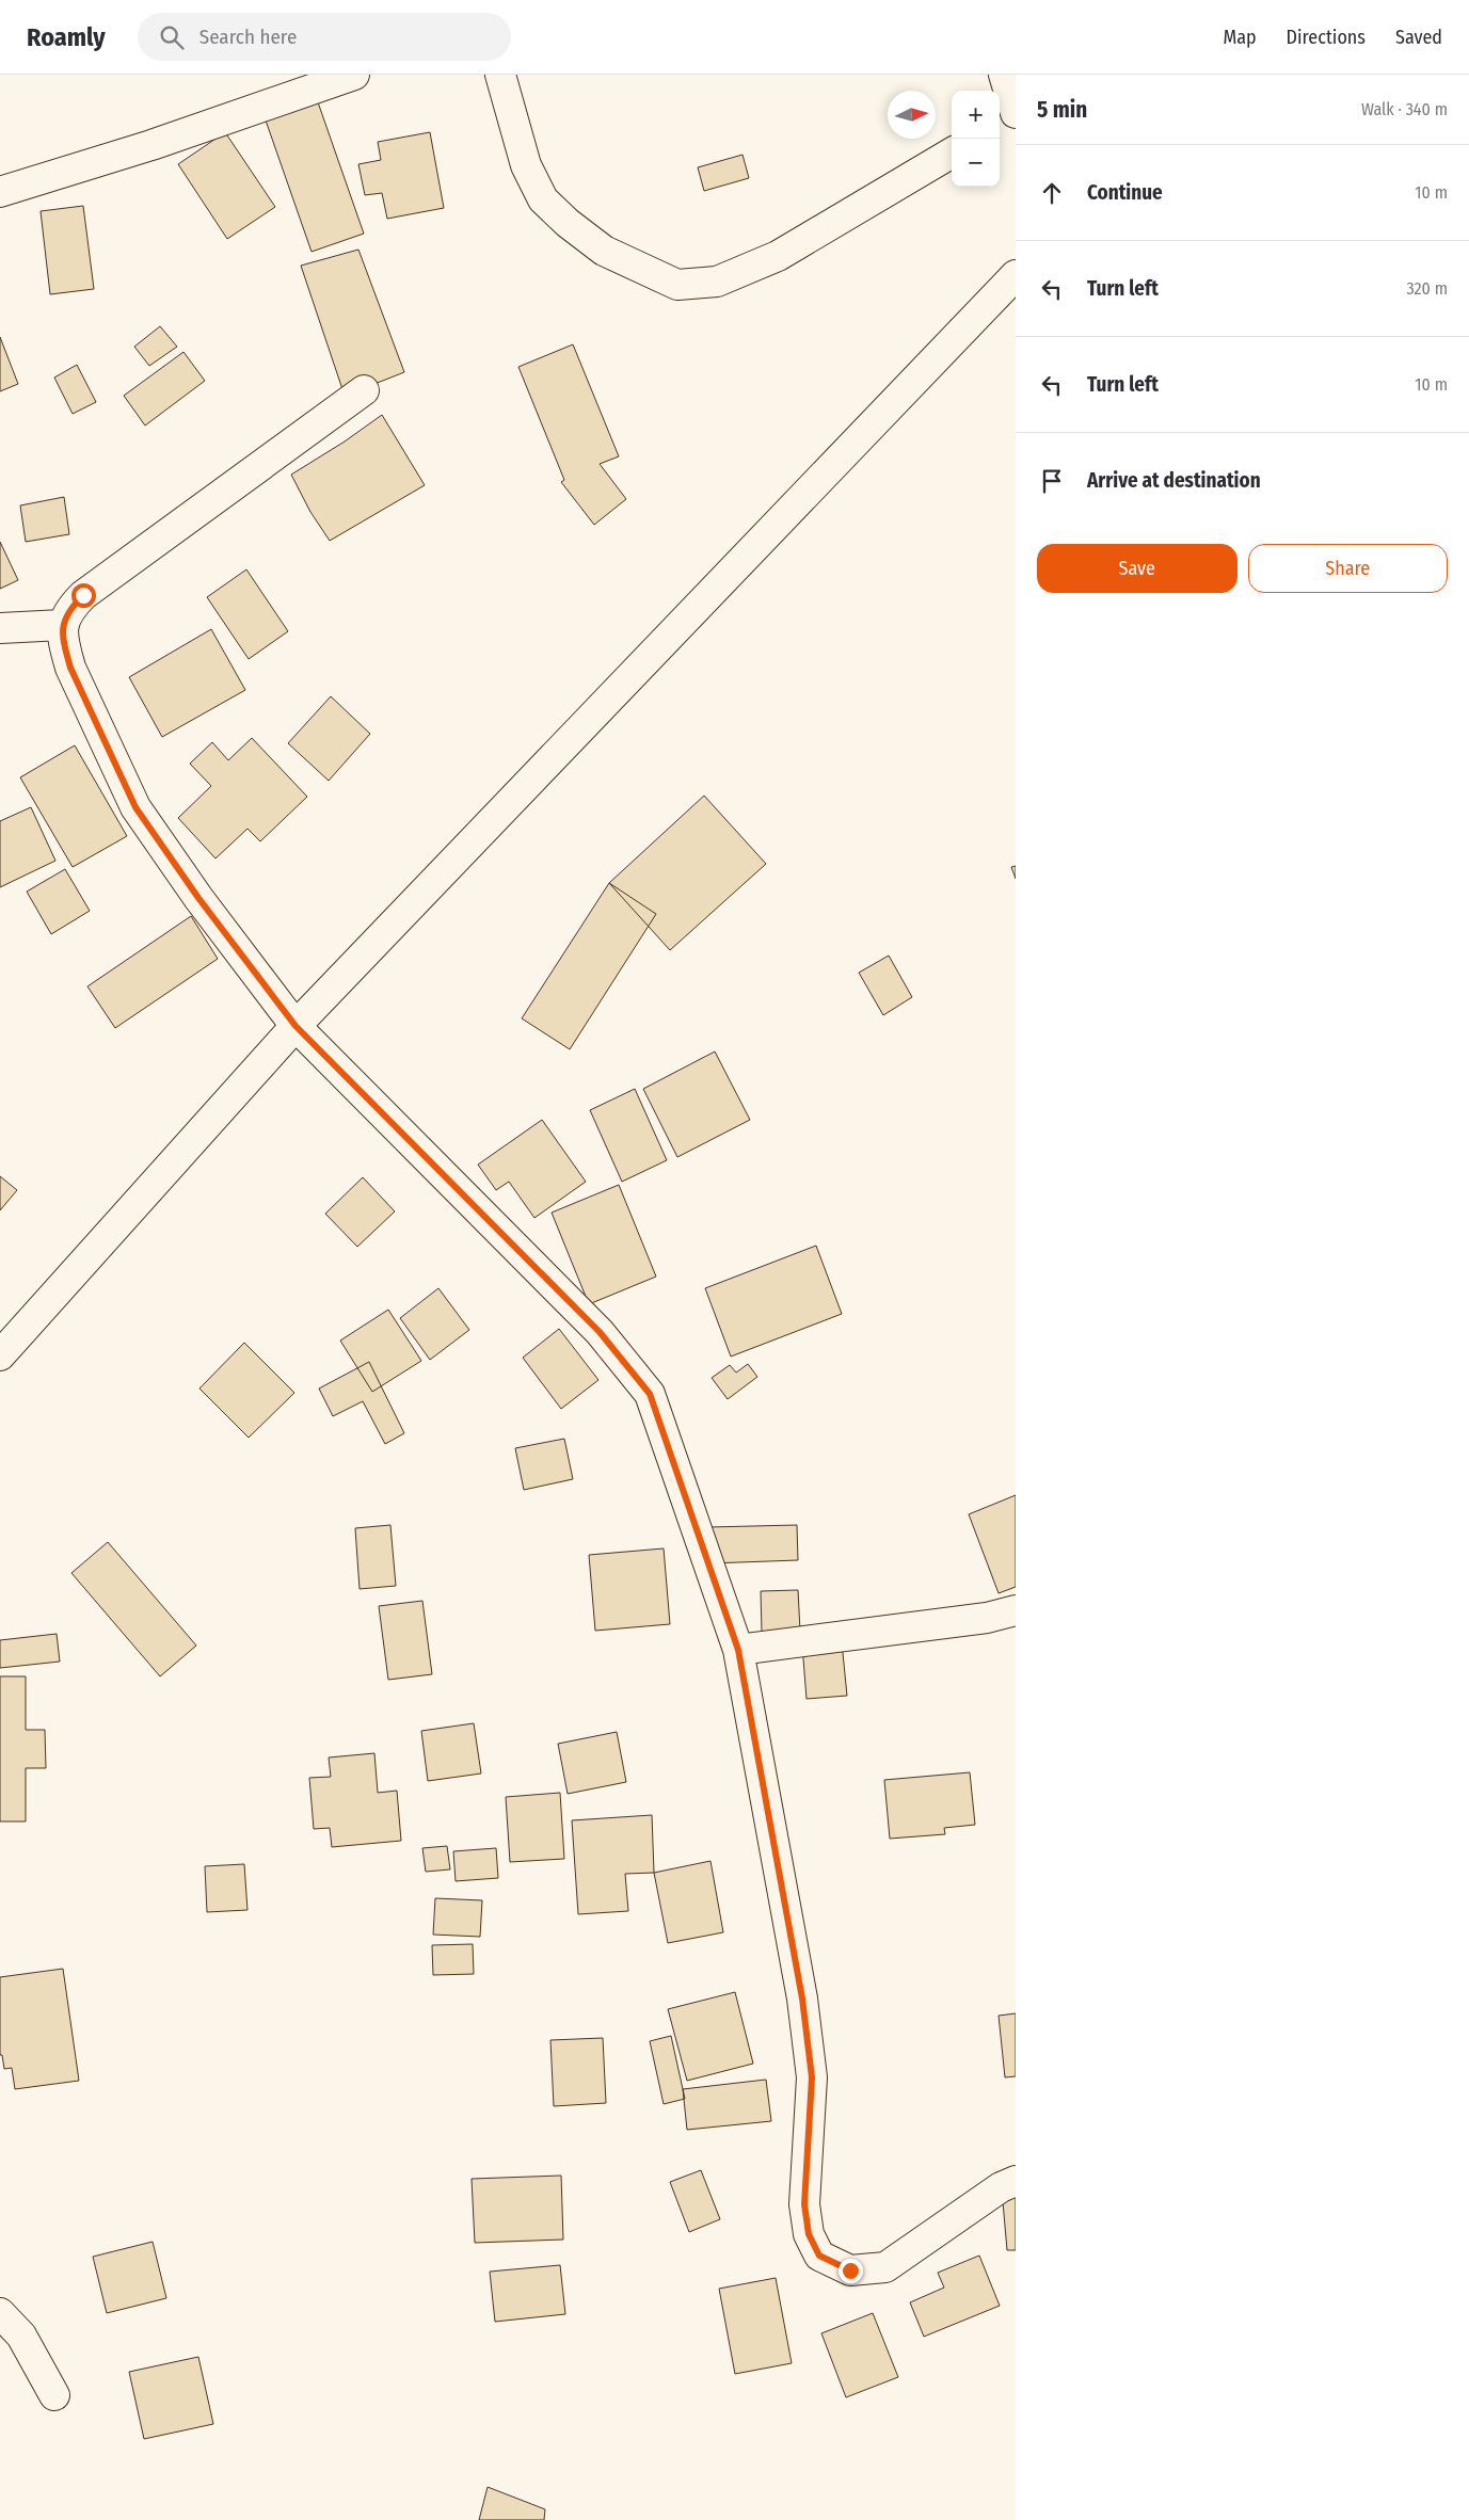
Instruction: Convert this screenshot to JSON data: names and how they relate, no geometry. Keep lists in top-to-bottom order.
{
  "north": "right",
  "page": {
    "header": "Roamly",
    "search": "Search here",
    "nav": ["Map", "Directions", "Saved"],
    "heading": ["5 min", "Walk · 340 m"],
    "map_buttons": ["+", "−"],
    "list": [
      ["Continue", "10 m"],
      ["Turn left", "320 m"],
      ["Turn left", "10 m"],
      "Arrive at destination"
    ],
    "buttons": ["Save", "Share"]
  }
}
